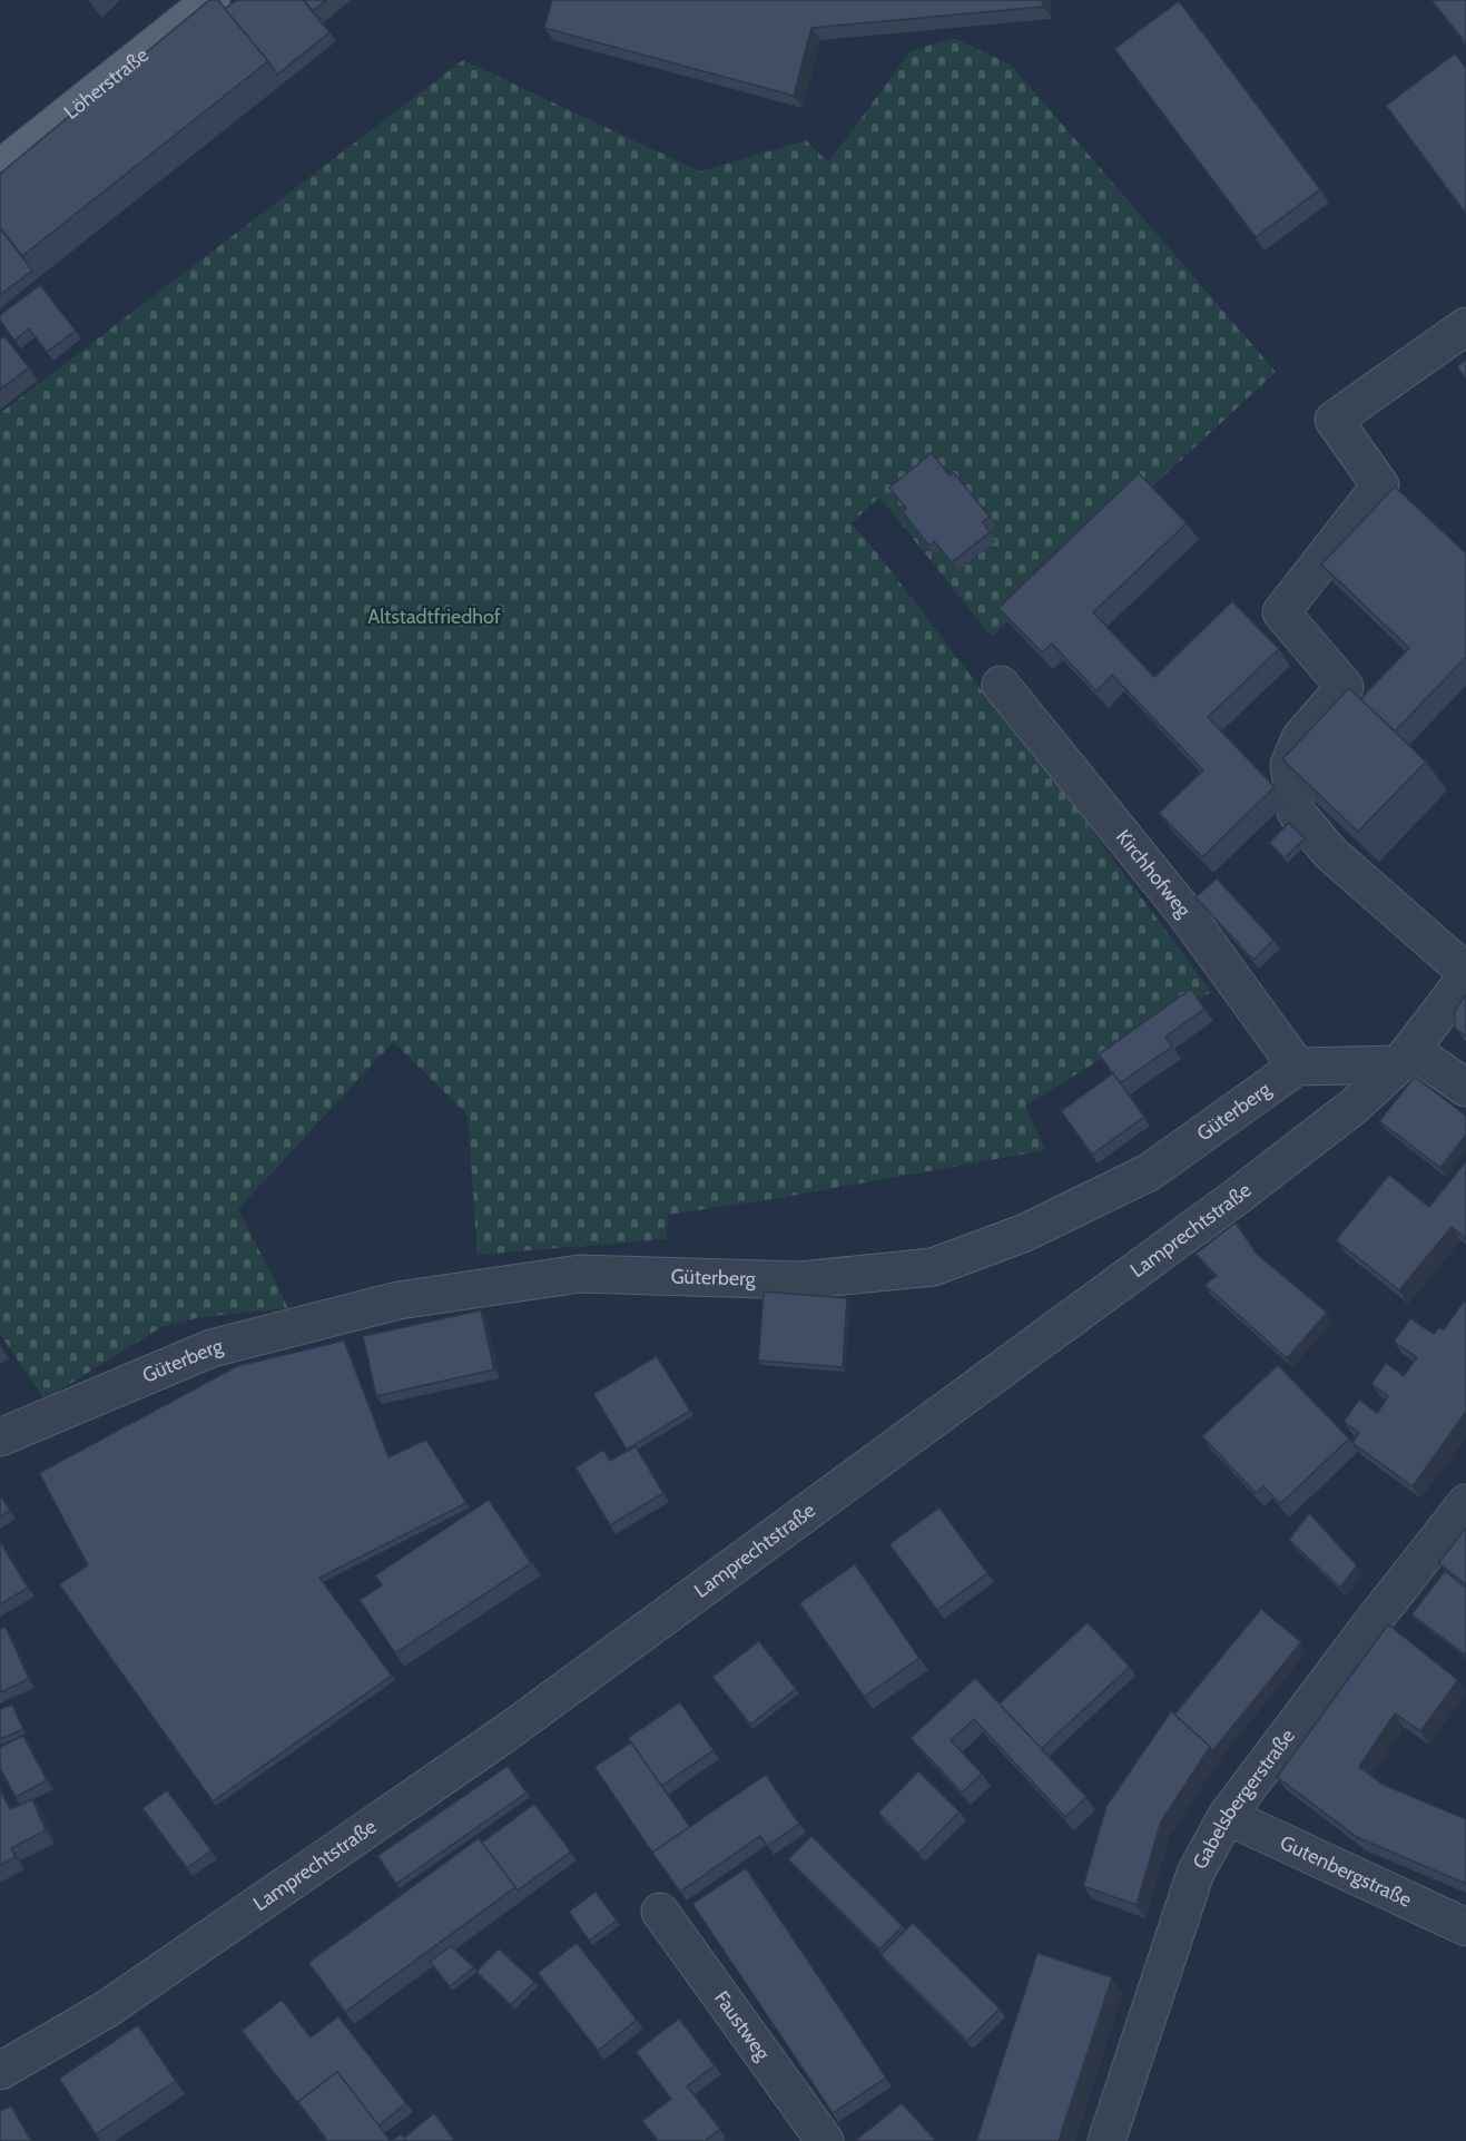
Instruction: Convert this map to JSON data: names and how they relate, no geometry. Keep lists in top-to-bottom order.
{
  "streets": {
    "main road": ["Löherstraße"],
    "street": [
      "Kirchhofweg",
      "Güterberg",
      "Lamprechtstraße",
      "Gabelsbergerstraße",
      "Gutenbergstraße",
      "Faustweg"
    ]
  },
  "crossings": [
    ["Kirchhofweg", "Güterberg"],
    ["Gabelsbergerstraße", "Gutenbergstraße"]
  ],
  "parks": ["Altstadtfriedhof"]
}
